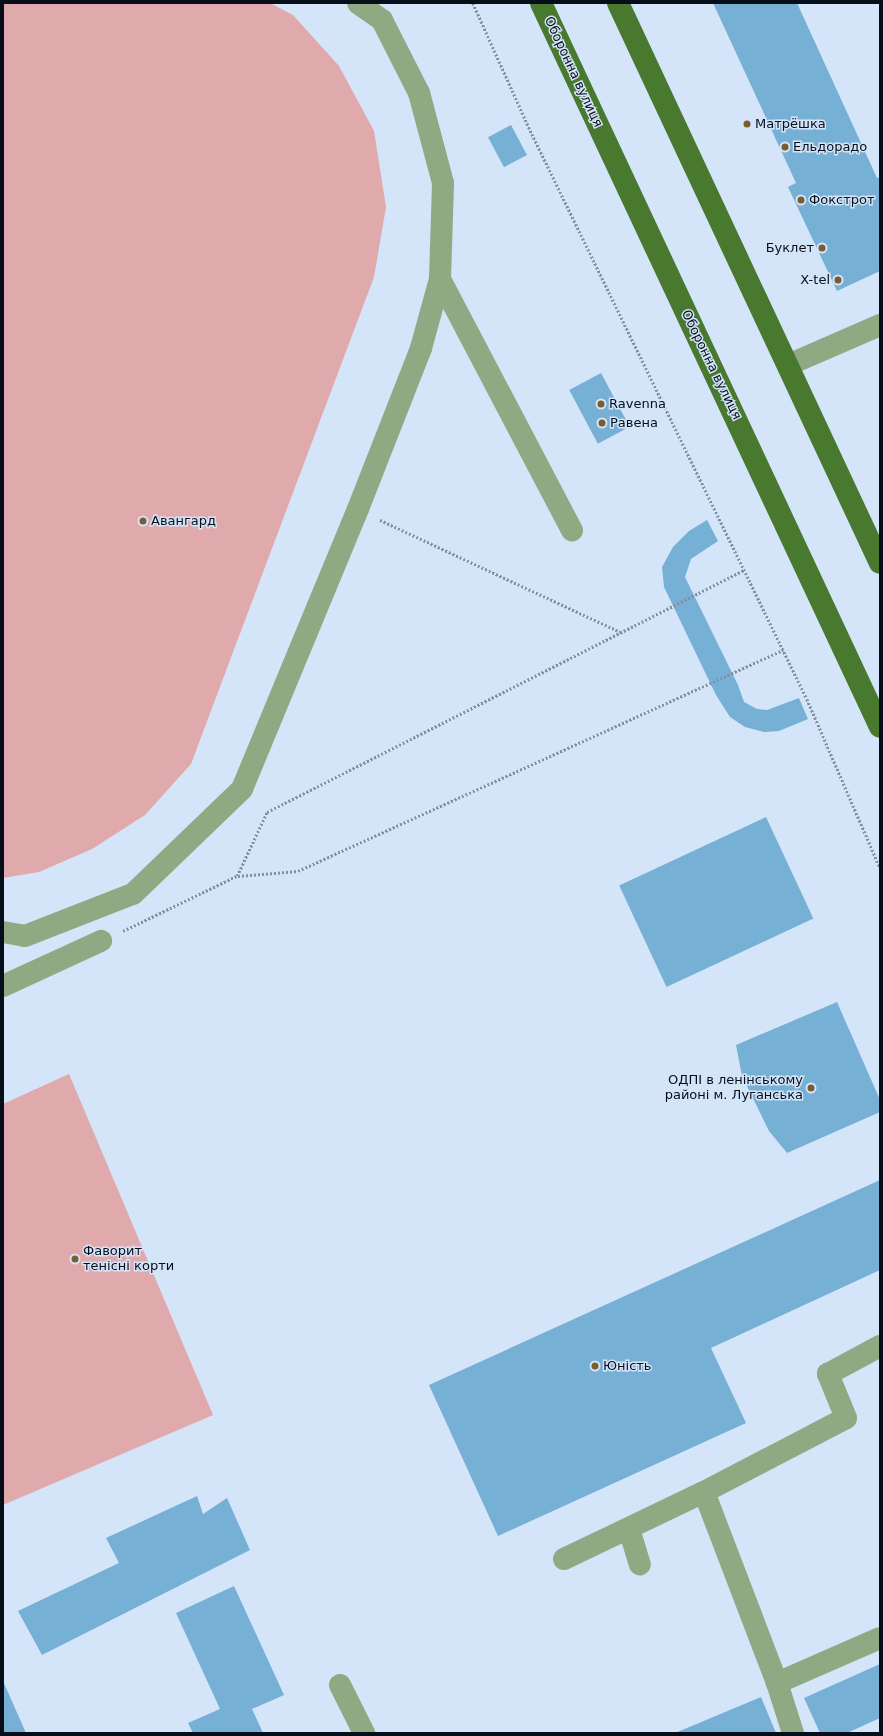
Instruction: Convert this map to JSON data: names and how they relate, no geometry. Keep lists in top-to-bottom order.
{
  "streets": {
    "main road": ["Оборонна вулиця"]
  },
  "places": [
    "Матрёшка",
    "Ельдорадо",
    "Фокстрот",
    "Буклет",
    "X-tel",
    "Ravenna",
    "Равена",
    "Авангард",
    "ОДПІ в ленінському районі м. Луганська",
    "Фаворит тенісні корти",
    "Юність"
  ]
}
